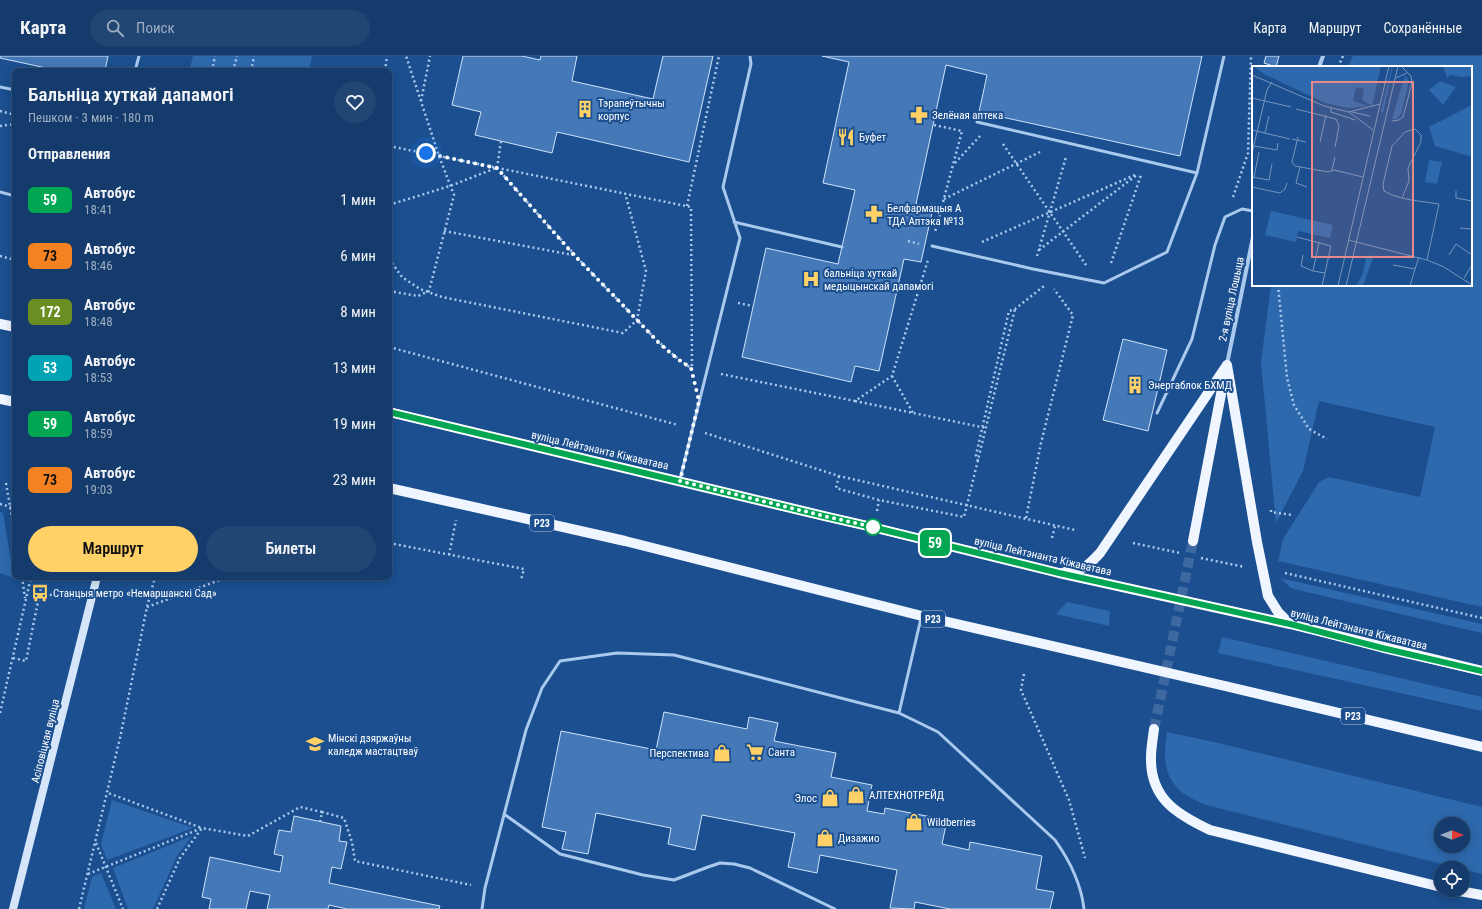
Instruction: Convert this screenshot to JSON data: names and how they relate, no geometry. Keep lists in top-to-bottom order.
{
  "streets": {
    "main road": ["вуліца Лейтэнанта Кіжаватава", "Р23", "Асіповіцкая вуліца"],
    "street": ["2-я вуліца Лошыца"]
  },
  "places": {
    "building": ["Тэрапеўтычны корпус", "Энергаблок БХМД"],
    "pharmacy": ["Зелёная аптека", "Белфармацыя А ТДА Аптэка №13"],
    "restaurant": ["Буфет"],
    "hospital": ["бальніца хуткай медыцынскай дапамогі"],
    "bus stop": ["Станцыя метро «Немаршанскі Сад»"],
    "school or university": ["Мінскі дзяржаўны каледж мастацтваў"],
    "supermarket": ["Санта"],
    "shop": [
      "Перспектива",
      "АЛТЕХНОТРЕЙД",
      "Элос",
      "Wildberries",
      "Дизажио"
    ]
  },
  "lines": ["bus line 59"],
  "north": "right",
  "page": {
    "header": "Карта",
    "search": "Поиск",
    "nav": ["Карта", "Маршрут", "Сохранённые"],
    "on_map": "59",
    "heading": [
      ["Бальніца хуткай дапамогі", "Пешком · 3 мин · 180 m"],
      "Отправления"
    ],
    "list": [
      {
        "mark": "59",
        "name": "Автобус",
        "note": "18:41",
        "value": "1 мин"
      },
      {
        "mark": "73",
        "name": "Автобус",
        "note": "18:46",
        "value": "6 мин"
      },
      {
        "mark": "172",
        "name": "Автобус",
        "note": "18:48",
        "value": "8 мин"
      },
      {
        "mark": "53",
        "name": "Автобус",
        "note": "18:53",
        "value": "13 мин"
      },
      {
        "mark": "59",
        "name": "Автобус",
        "note": "18:59",
        "value": "19 мин"
      },
      {
        "mark": "73",
        "name": "Автобус",
        "note": "19:03",
        "value": "23 мин"
      }
    ],
    "buttons": ["Маршрут", "Билеты"]
  }
}
